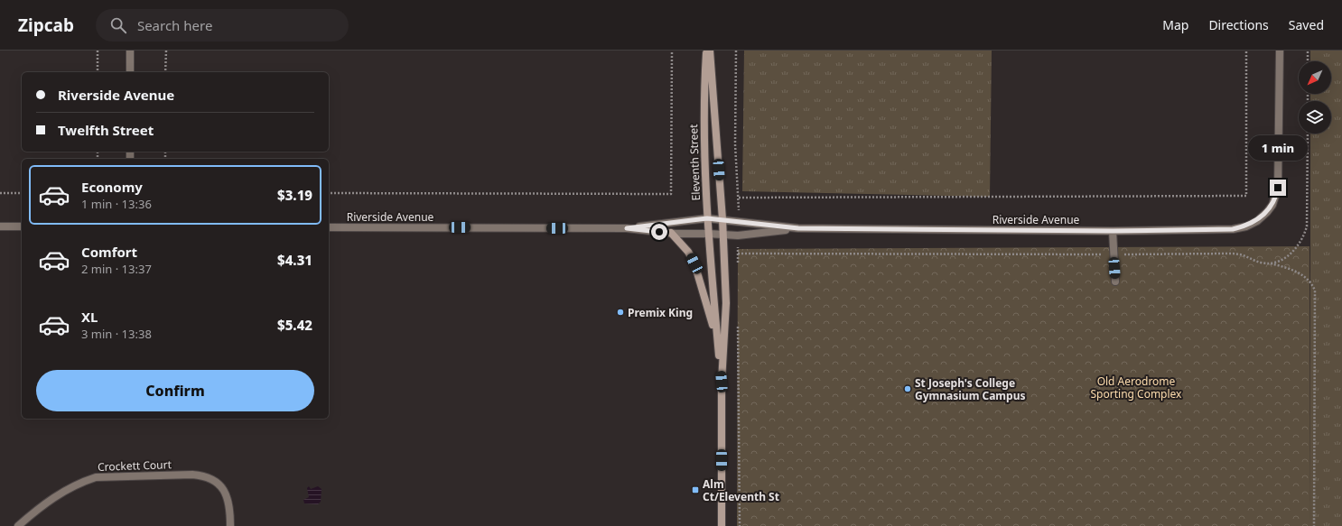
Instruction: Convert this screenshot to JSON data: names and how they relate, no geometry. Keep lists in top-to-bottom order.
{
  "streets": {
    "main road": ["Eleventh Street"],
    "street": ["Riverside Avenue", "Crockett Court"]
  },
  "crossings": [
    ["Eleventh Street", "Riverside Avenue"]
  ],
  "parks": ["Old Aerodrome Sporting Complex"],
  "places": {
    "other": ["Premix King", "St Joseph's College Gymnasium Campus"],
    "transit": ["Alm Ct/Eleventh St"]
  },
  "north": "bottom left",
  "page": {
    "header": "Zipcab",
    "search": "Search here",
    "nav": ["Map", "Directions", "Saved"],
    "banner": ["Riverside Avenue", "Twelfth Street"],
    "bubble": "1 min",
    "list": [
      {
        "name": "Economy",
        "note": "1 min · 13:36",
        "value": "$3.19"
      },
      {
        "name": "Comfort",
        "note": "2 min · 13:37",
        "value": "$4.31"
      },
      {
        "name": "XL",
        "note": "3 min · 13:38",
        "value": "$5.42"
      }
    ],
    "buttons": "Confirm"
  }
}
